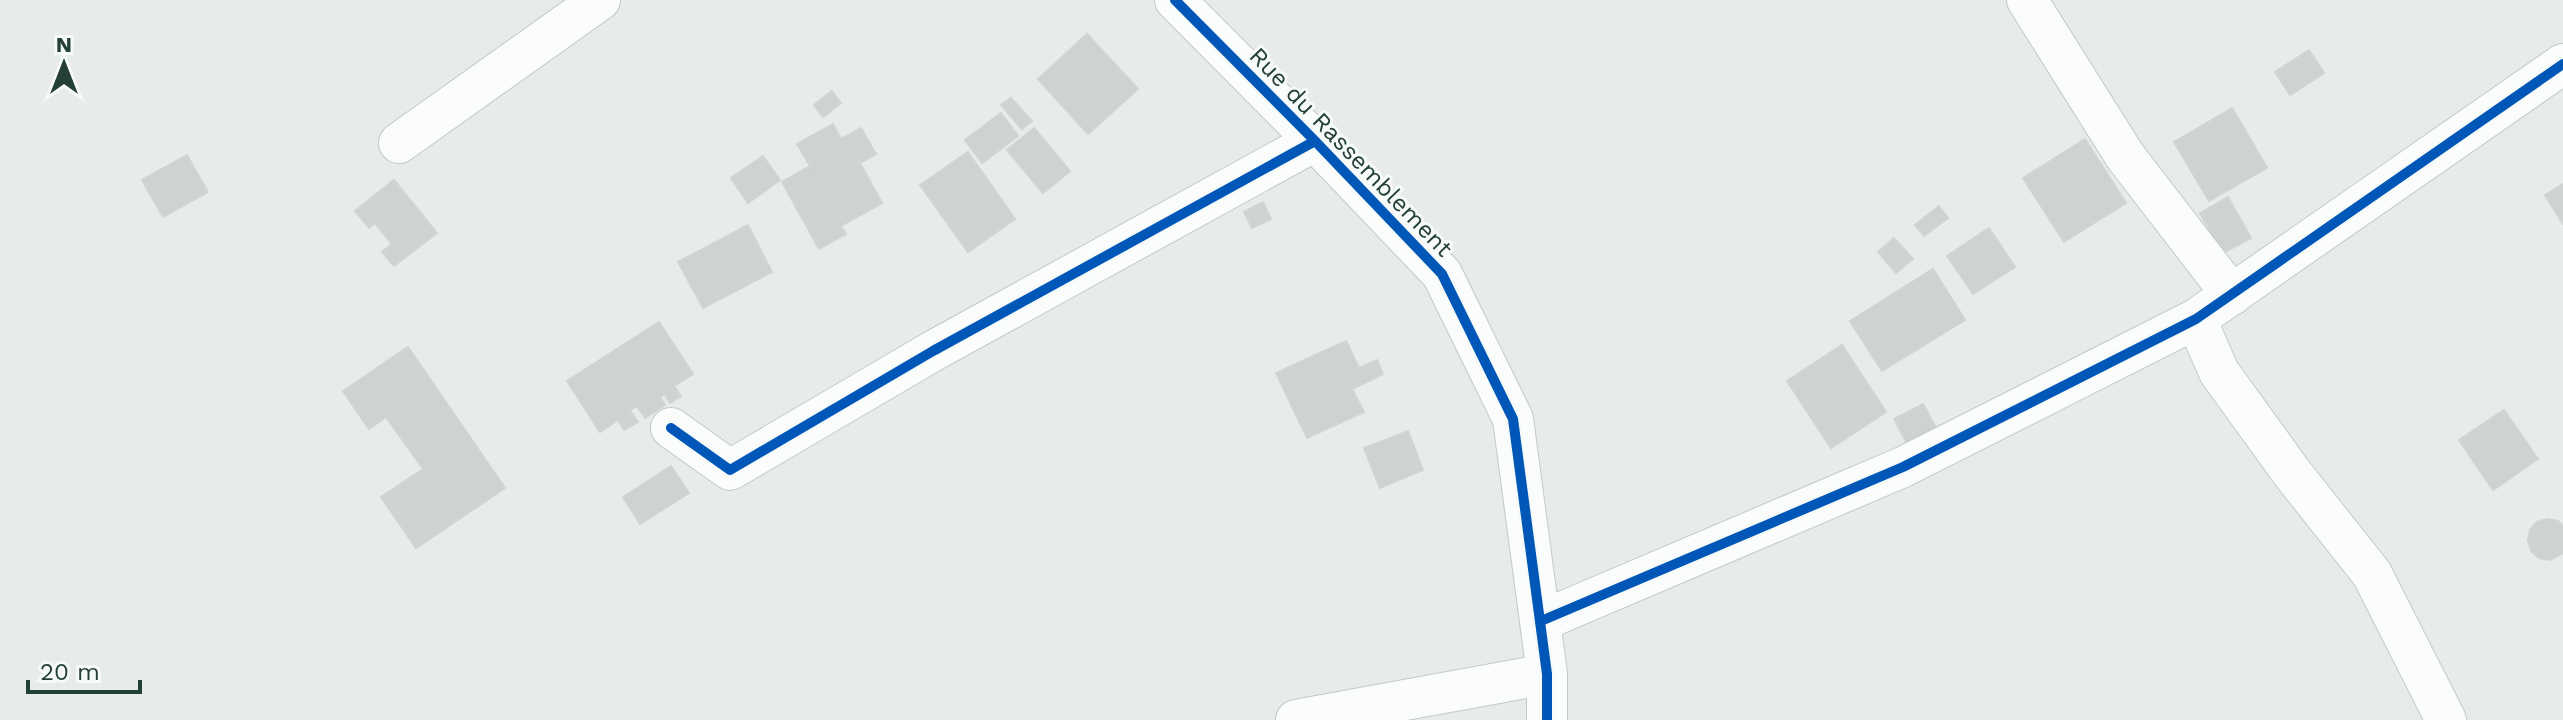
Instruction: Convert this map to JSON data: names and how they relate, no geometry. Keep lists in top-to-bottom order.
{
  "streets": {
    "street": ["Rue du Rassemblement"]
  },
  "scale_bar": "20 m",
  "north": "top"
}
